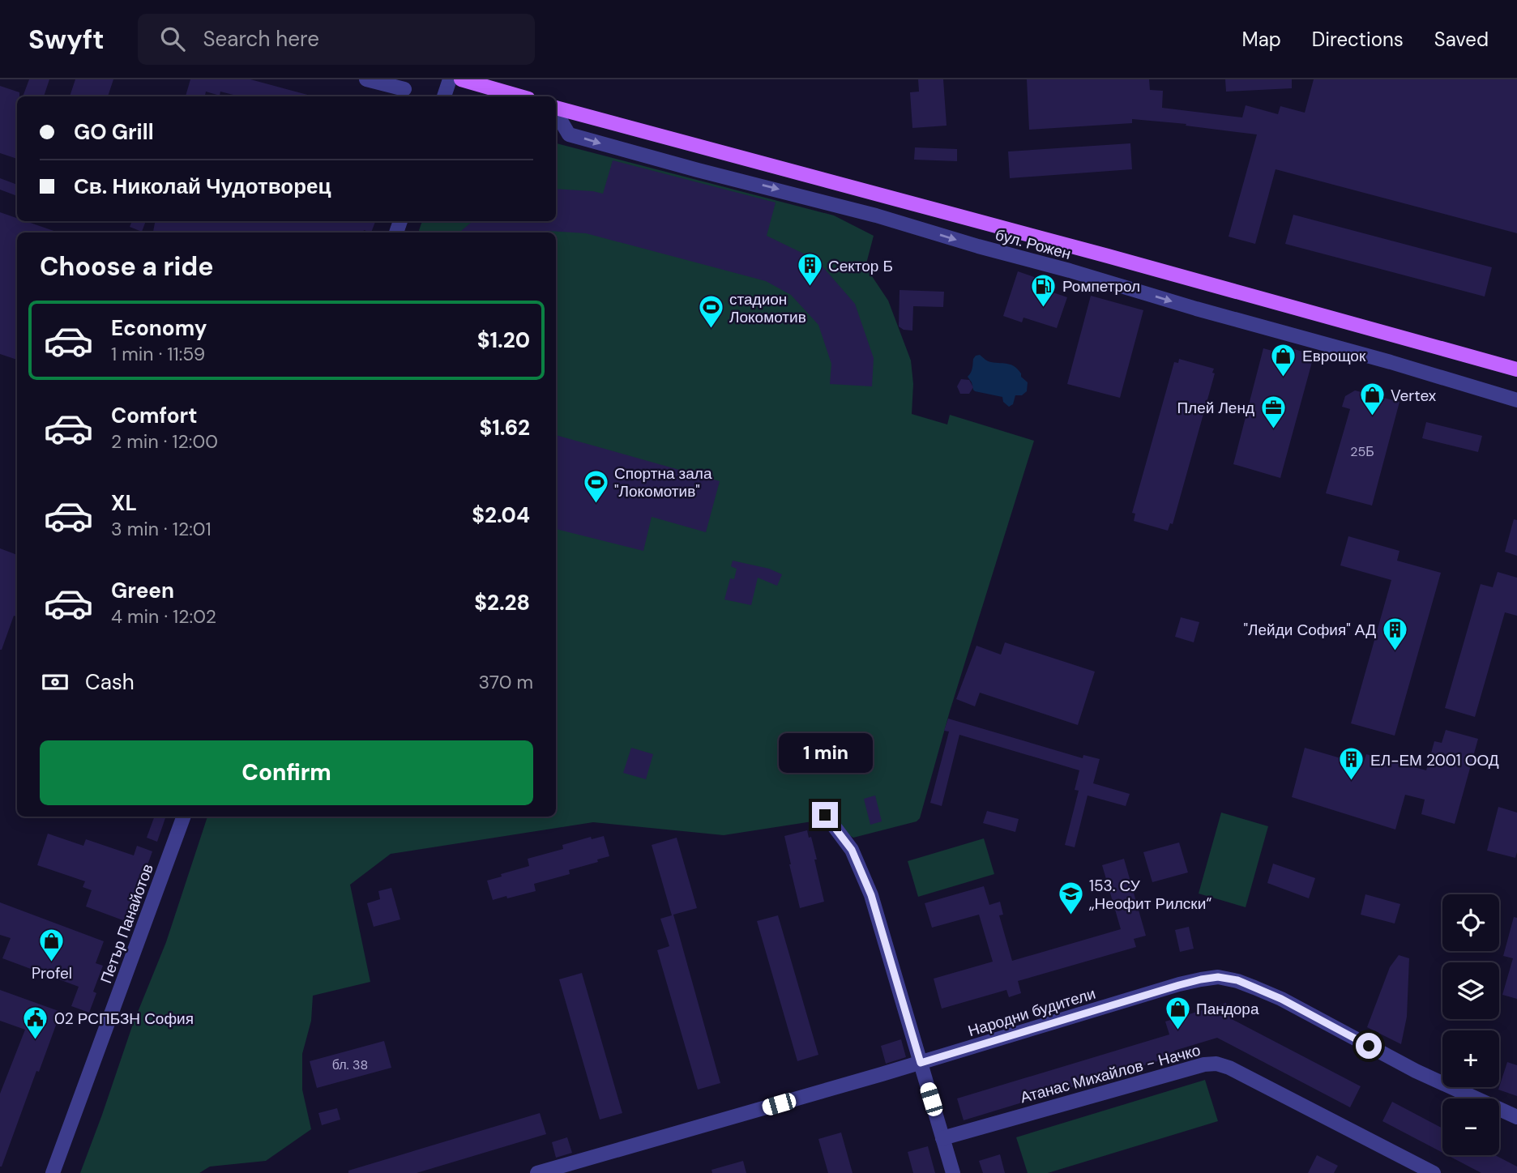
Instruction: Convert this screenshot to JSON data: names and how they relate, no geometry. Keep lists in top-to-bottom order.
{
  "streets": {
    "main road": ["бул. Рожен"],
    "street": ["Петър Панайотов", "Народни будители", "Атанас Михайлов - Начко"]
  },
  "places": {
    "building": ["Сектор Б", "\"Лейди София\" АД", "ЕЛ-ЕМ 2001 ООД"],
    "fuel station": ["Ромпетрол"],
    "sports": ["стадион Локомотив", "Спортна зала \"Локомотив\""],
    "shop": [
      "Еврощок",
      "Vertex",
      "Profel",
      "Пандора"
    ],
    "office": ["Плей Ленд"],
    "school or university": ["153. СУ „Неофит Рилски“"],
    "public building": ["02 РСПБЗН София"]
  },
  "house_numbers": ["25Б", "бл. 38"],
  "page": {
    "header": "Swyft",
    "search": "Search here",
    "nav": ["Map", "Directions", "Saved"],
    "banner": ["GO Grill", "Св. Николай Чудотворец"],
    "heading": "Choose a ride",
    "list": [
      {
        "name": "Economy",
        "note": "1 min · 11:59",
        "value": "$1.20"
      },
      {
        "name": "Comfort",
        "note": "2 min · 12:00",
        "value": "$1.62"
      },
      {
        "name": "XL",
        "note": "3 min · 12:01",
        "value": "$2.04"
      },
      {
        "name": "Green",
        "note": "4 min · 12:02",
        "value": "$2.28"
      }
    ],
    "pay": ["Cash", "370 m"],
    "buttons": "Confirm",
    "bubble": "1 min",
    "map_buttons": ["+", "−"]
  }
}
